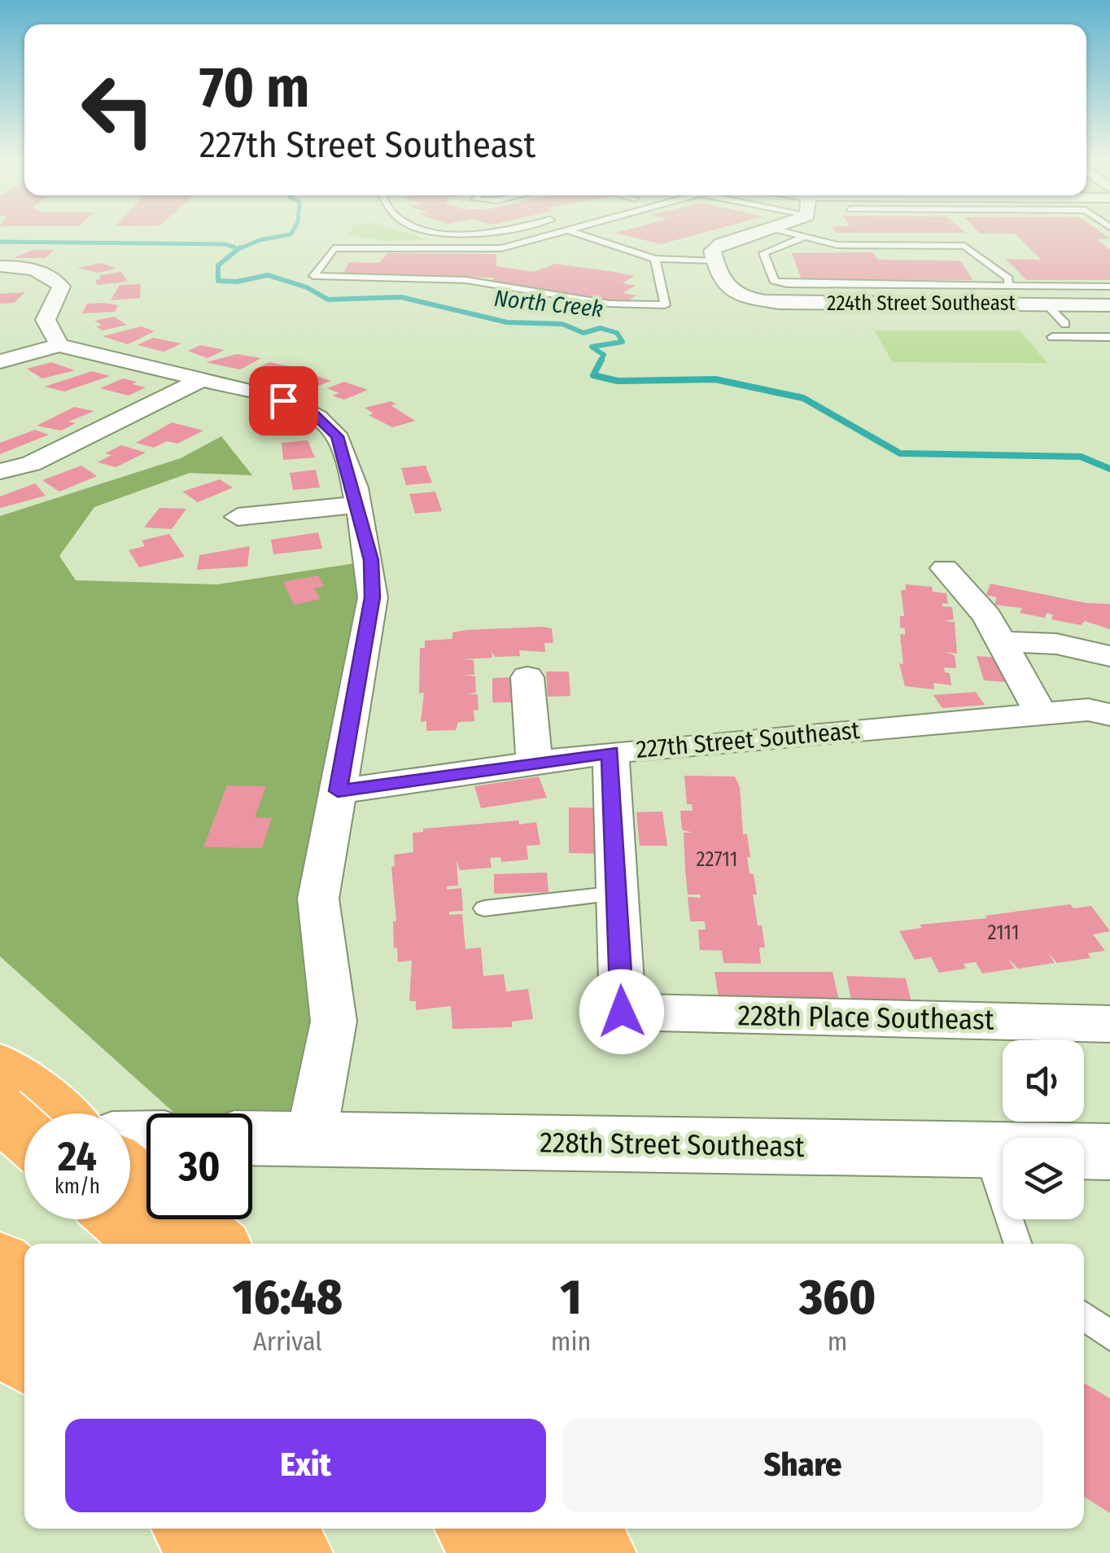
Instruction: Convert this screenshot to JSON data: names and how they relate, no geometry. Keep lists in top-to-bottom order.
{
  "streets": {
    "main road": ["228th Street Southeast"],
    "street": ["224th Street Southeast", "227th Street Southeast", "228th Place Southeast"]
  },
  "water": ["North Creek"],
  "house_numbers": ["22711", "2111"],
  "page": {
    "turn": ["70 m", "227th Street Southeast"],
    "speed": "24 km/h",
    "limit": "30",
    "eta": [
      "16:48",
      "Arrival",
      "1",
      "min",
      "360",
      "m"
    ],
    "buttons": ["Exit", "Share"]
  }
}
